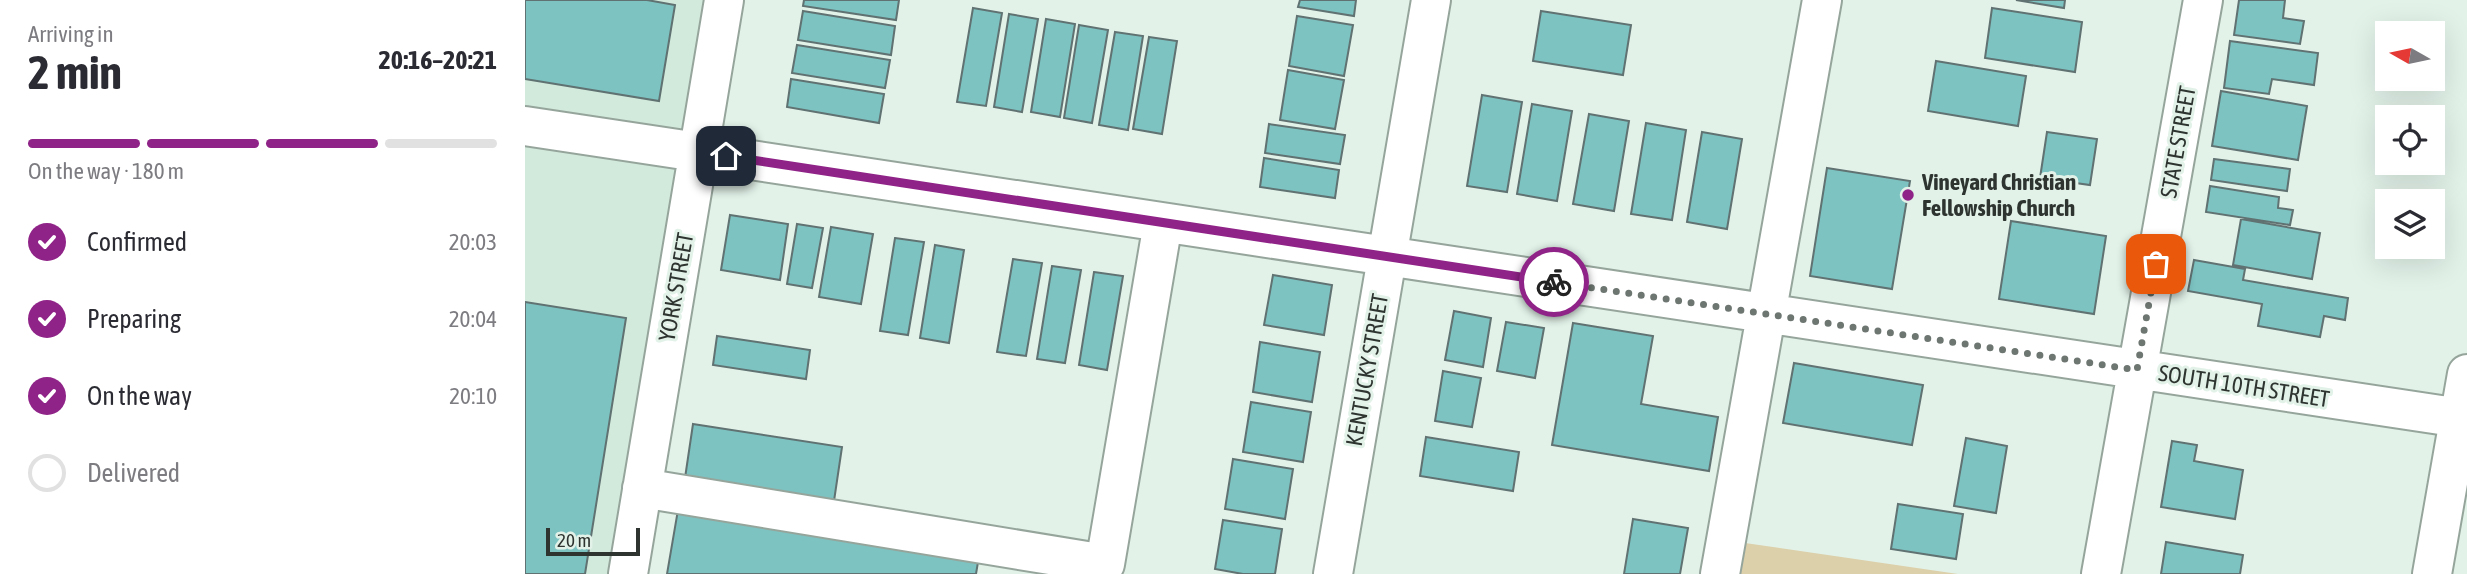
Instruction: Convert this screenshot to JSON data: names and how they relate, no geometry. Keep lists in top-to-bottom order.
{
  "streets": {
    "street": [
      "STATE STREET",
      "YORK STREET",
      "KENTUCKY STREET",
      "SOUTH 10TH STREET"
    ]
  },
  "crossings": [
    ["STATE STREET", "SOUTH 10TH STREET"],
    ["YORK STREET", "SOUTH 10TH STREET"],
    ["KENTUCKY STREET", "SOUTH 10TH STREET"]
  ],
  "places": ["Vineyard Christian Fellowship Church"],
  "scale_bar": "20 m",
  "north": "left",
  "page": {
    "heading": ["2 min", "Arriving in", "20:16–20:21"],
    "bar": "On the way · 180 m",
    "list": [
      ["Confirmed", "20:03"],
      ["Preparing", "20:04"],
      ["On the way", "20:10"],
      "Delivered"
    ],
    "scale": "20 m"
  }
}
